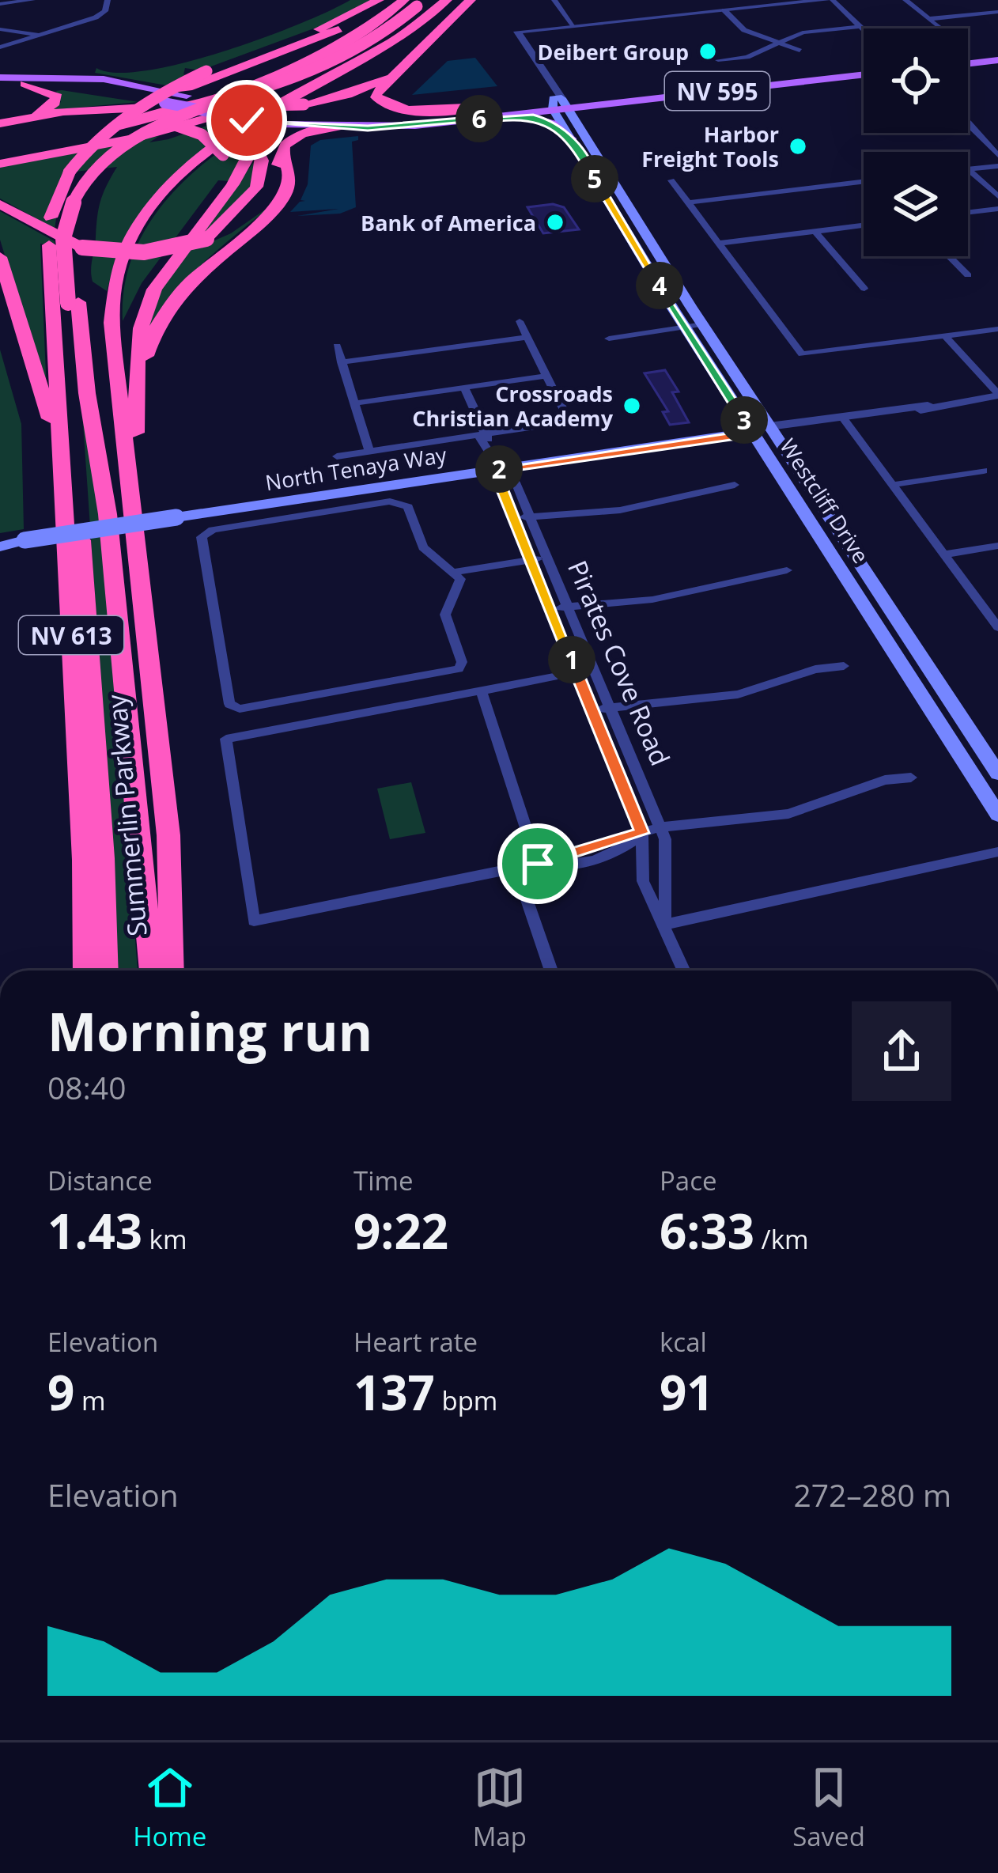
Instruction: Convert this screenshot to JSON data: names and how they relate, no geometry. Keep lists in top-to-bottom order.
{
  "streets": {
    "highway": ["NV 613", "Summerlin Parkway"],
    "main road": ["NV 595", "North Tenaya Way", "Westcliff Drive"],
    "street": ["Pirates Cove Road"]
  },
  "crossings": [
    ["NV 595", "Westcliff Drive"],
    ["North Tenaya Way", "Westcliff Drive"],
    ["North Tenaya Way", "Pirates Cove Road"]
  ],
  "places": [
    "Deibert Group",
    "Harbor Freight Tools",
    "Bank of America",
    "Crossroads Christian Academy"
  ],
  "page": {
    "pins": [
      "6",
      "5",
      "4",
      "3",
      "2",
      "1"
    ],
    "heading": ["Morning run", "08:40"],
    "stats": [
      ["Distance", "1.43 km"],
      ["Time", "9:22"],
      ["Pace", "6:33 /km"],
      ["Elevation", "9 m"],
      ["Heart rate", "137 bpm"],
      ["kcal", "91"]
    ],
    "chart": ["Elevation", "272–280 m"],
    "tabs": ["Home", "Map", "Saved"]
  }
}
